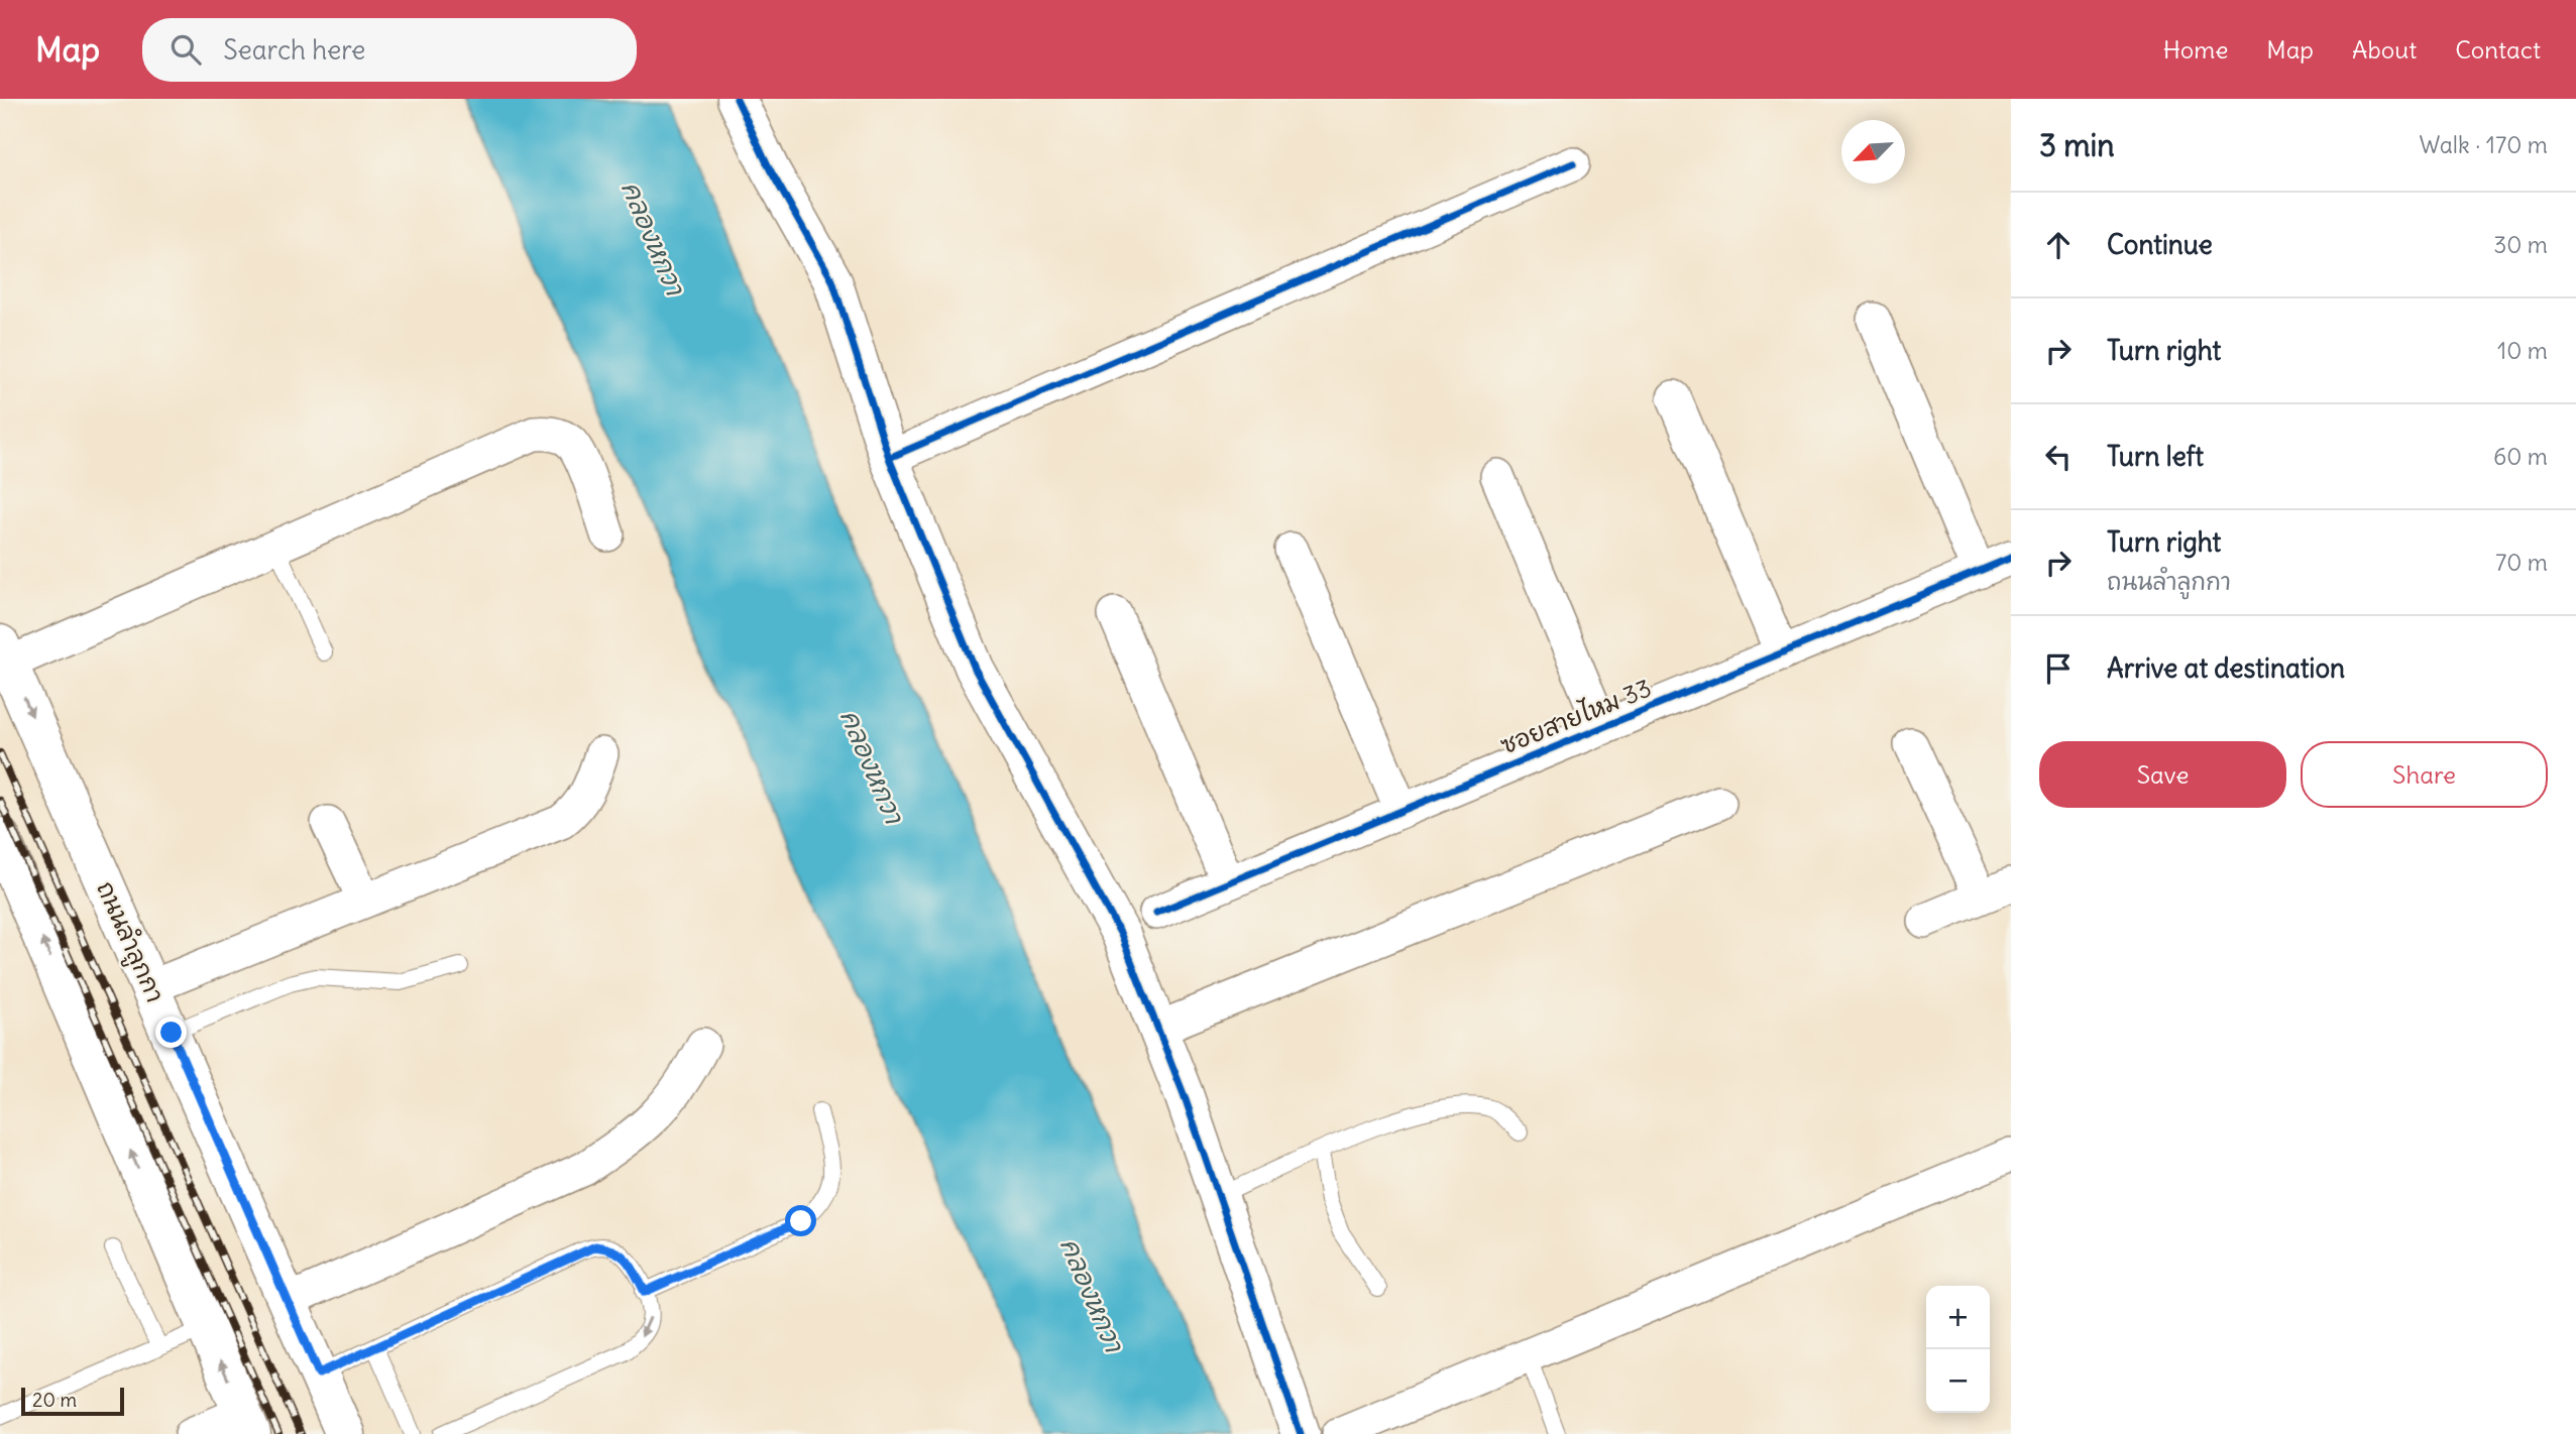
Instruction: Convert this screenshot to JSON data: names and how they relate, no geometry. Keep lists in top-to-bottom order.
{
  "streets": {
    "main road": ["ถนนลำลูกกา"],
    "street": ["ซอยสายไหม 33"]
  },
  "water": ["คลองหกวา"],
  "scale_bar": "20 m",
  "north": "bottom left",
  "page": {
    "header": "Map",
    "search": "Search here",
    "nav": [
      "Home",
      "Map",
      "About",
      "Contact"
    ],
    "heading": ["3 min", "Walk · 170 m"],
    "list": [
      ["Continue", "30 m"],
      ["Turn right", "10 m"],
      ["Turn left", "60 m"],
      ["Turn right", "ถนนลำลูกกา", "70 m"],
      "Arrive at destination"
    ],
    "buttons": ["Save", "Share"],
    "map_buttons": ["+", "−"],
    "scale": "20 m"
  }
}
